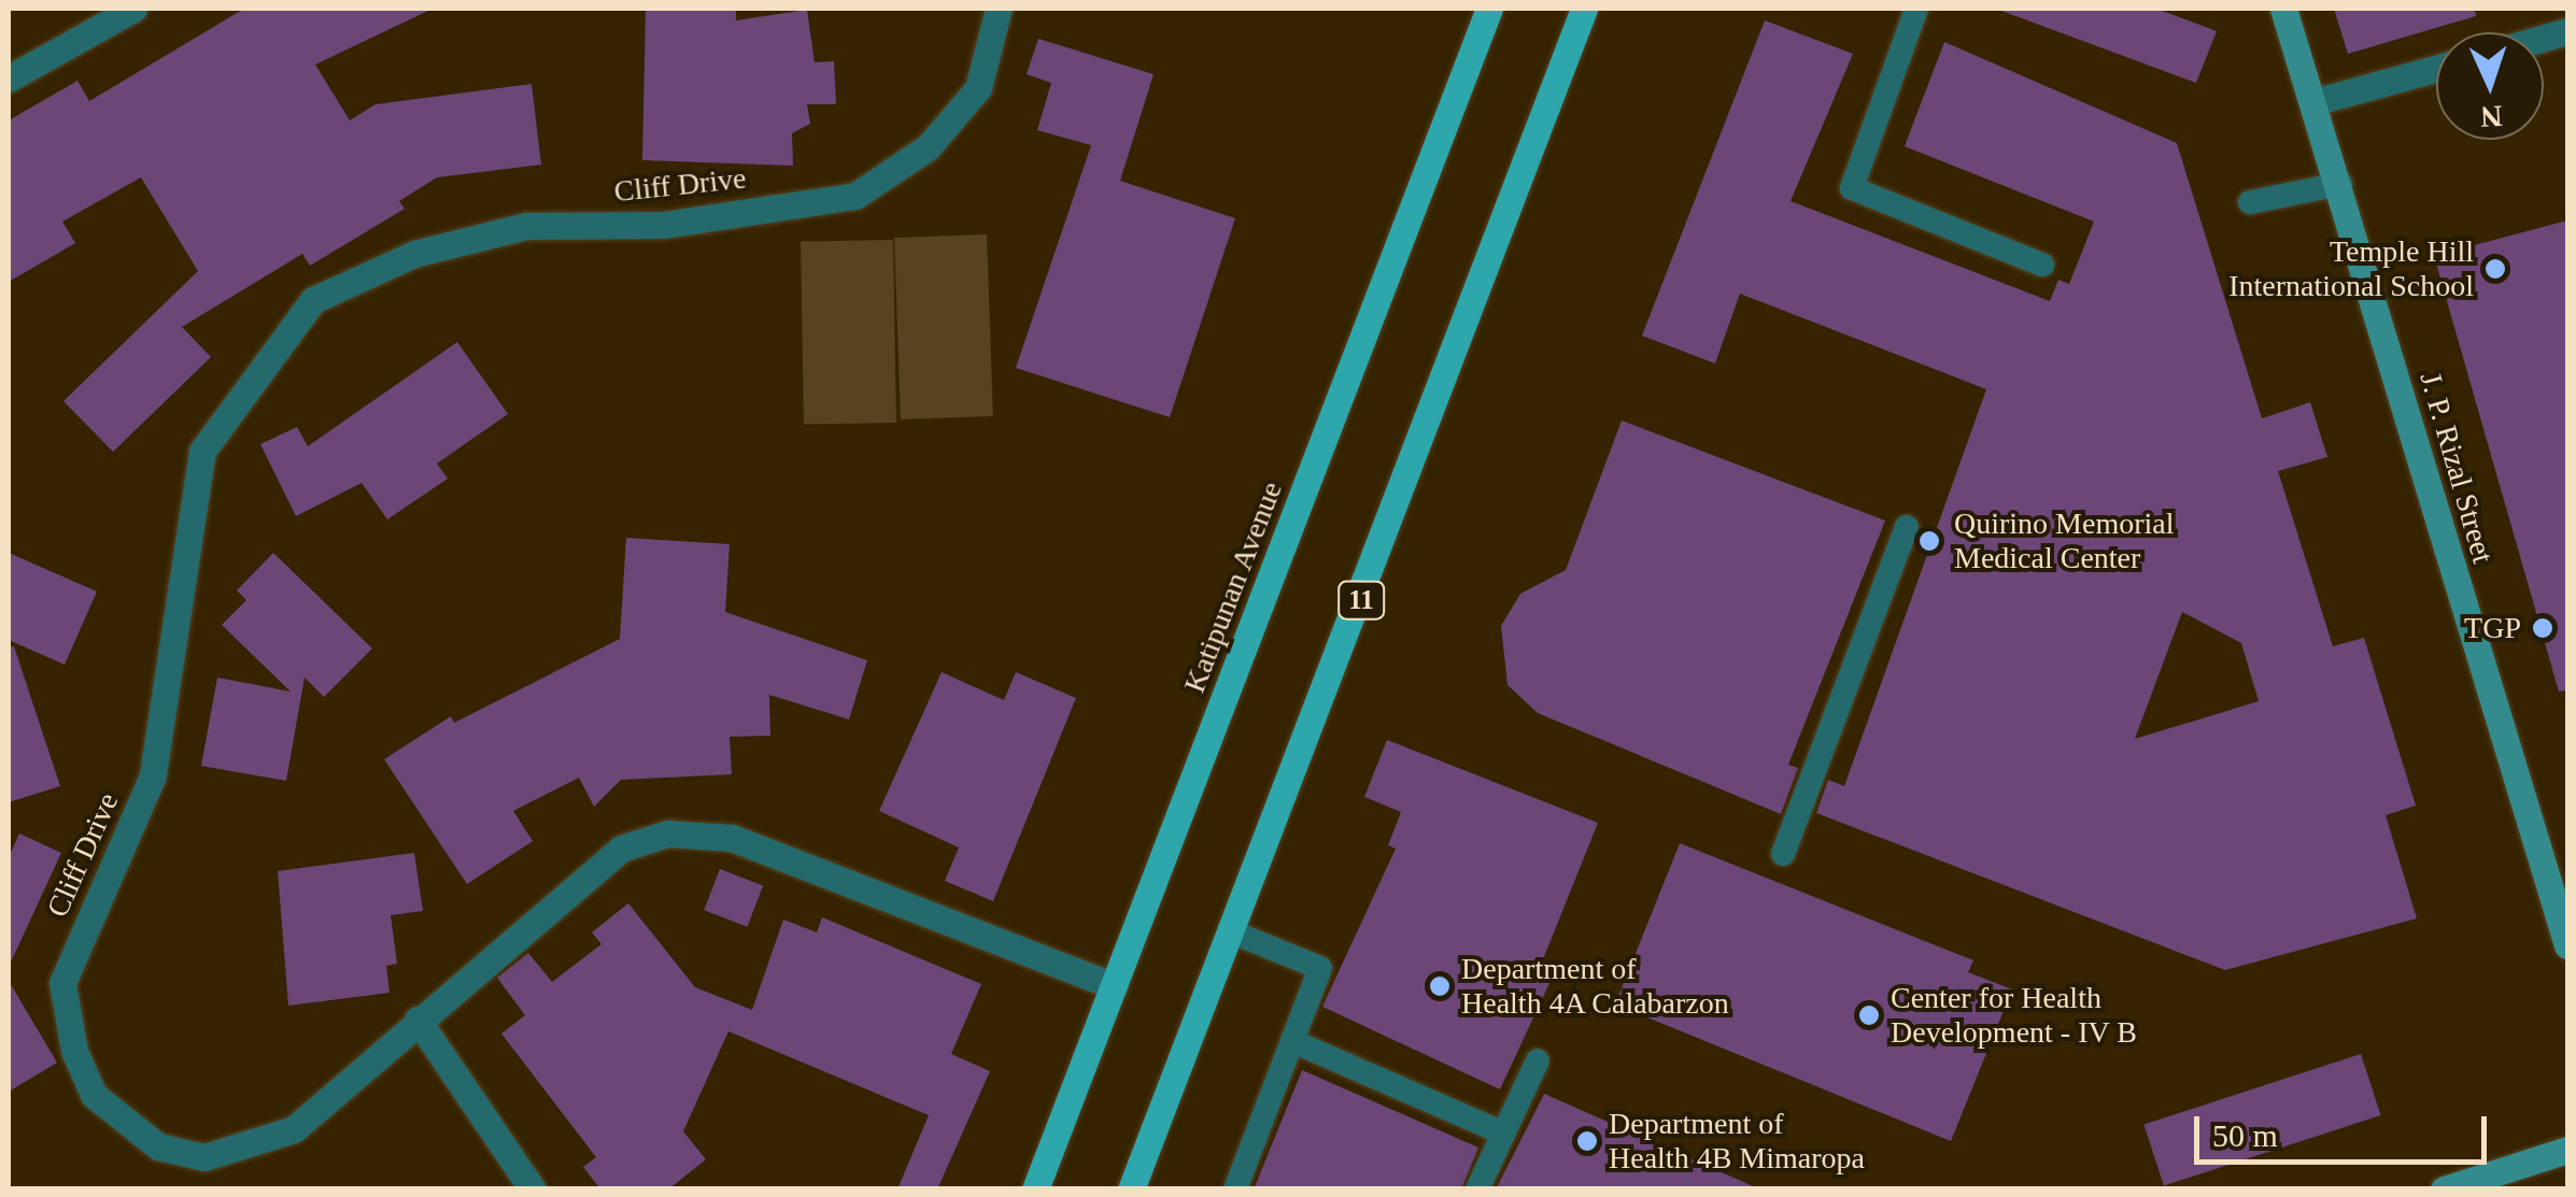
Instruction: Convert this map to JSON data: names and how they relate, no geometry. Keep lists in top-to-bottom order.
{
  "streets": {
    "main road": ["Katipunan Avenue", "11"],
    "street": ["Cliff Drive", "J. P. Rizal Street"]
  },
  "crossings": [
    ["Cliff Drive", "Katipunan Avenue"]
  ],
  "places": [
    "Temple Hill International School",
    "Quirino Memorial Medical Center",
    "TGP",
    "Department of Health 4A Calabarzon",
    "Center for Health Development - IV B",
    "Department of Health 4B Mimaropa"
  ],
  "scale_bar": "50 m",
  "north": "bottom"
}
